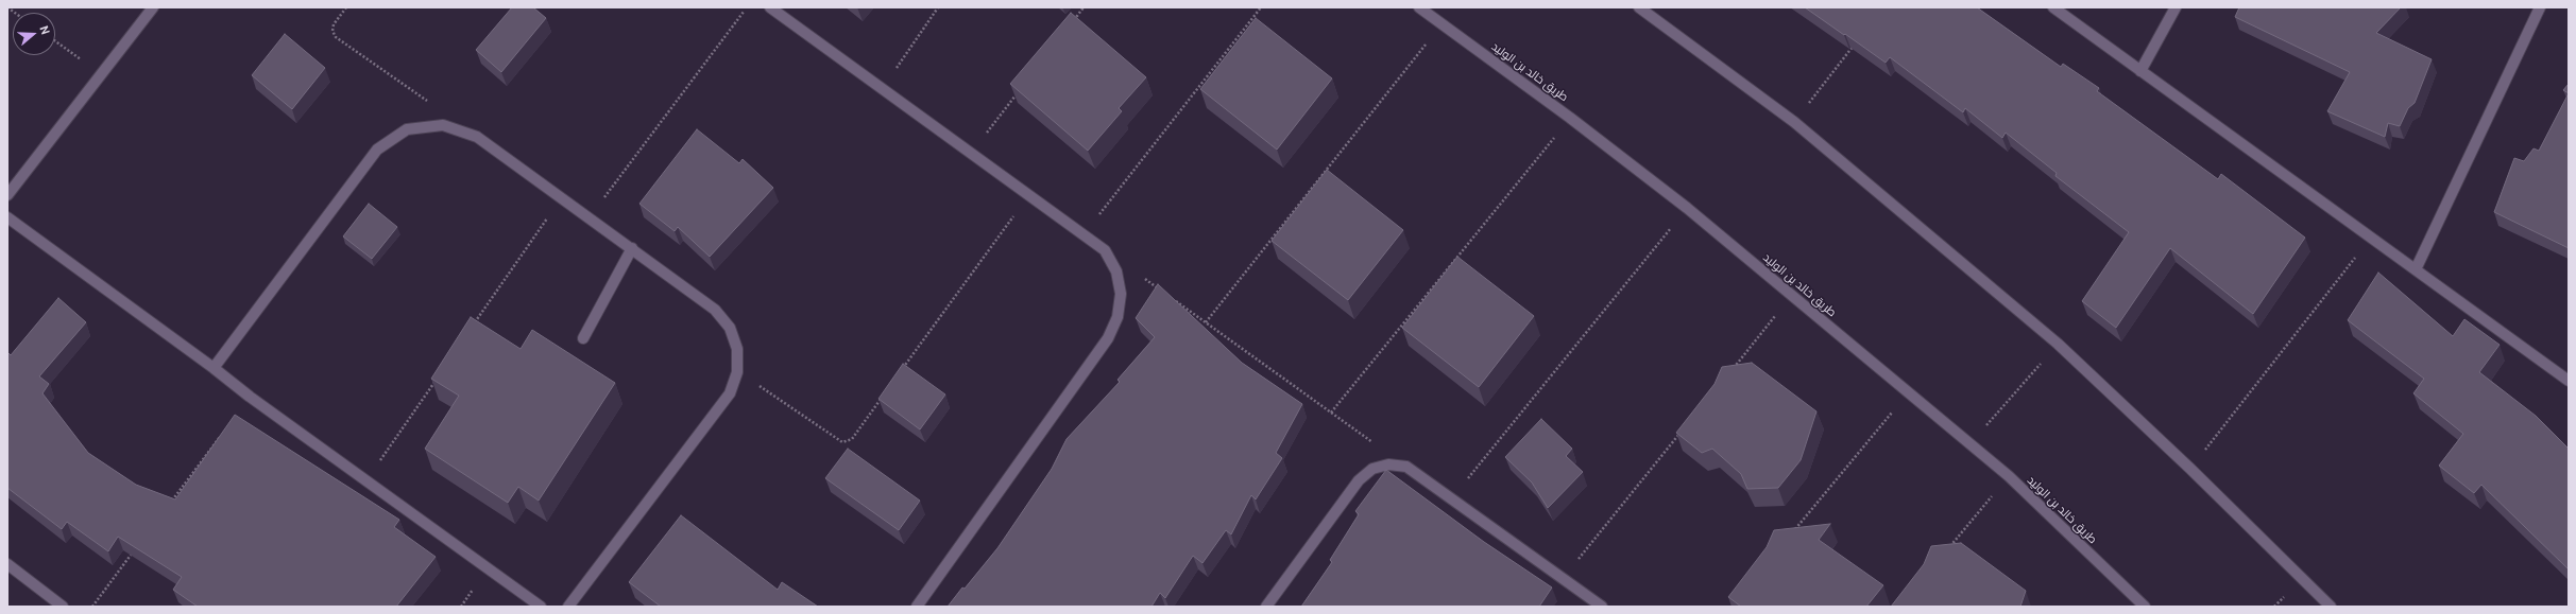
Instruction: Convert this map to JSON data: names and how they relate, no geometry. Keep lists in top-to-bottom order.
{
  "streets": {
    "street": ["طريق خالد بن الوليد"]
  },
  "north": "right"
}
